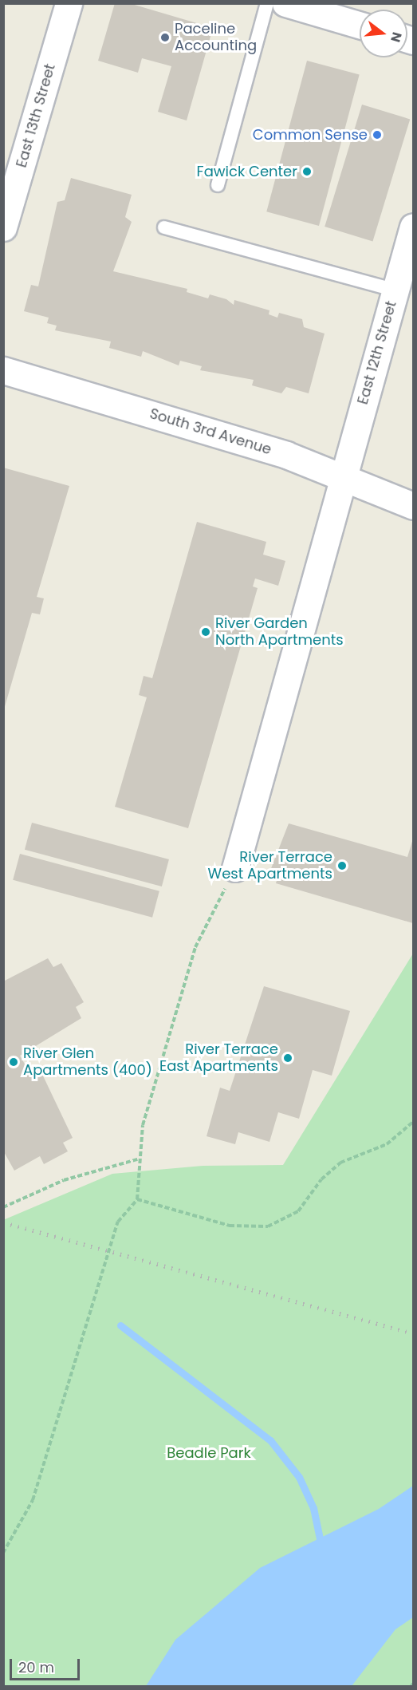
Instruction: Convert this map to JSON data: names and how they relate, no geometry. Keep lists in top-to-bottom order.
{
  "streets": {
    "street": ["East 13th Street", "East 12th Street", "South 3rd Avenue"]
  },
  "crossings": [
    ["East 12th Street", "South 3rd Avenue"]
  ],
  "parks": ["Beadle Park"],
  "places": [
    "Paceline Accounting",
    "Common Sense",
    "Fawick Center",
    "River Garden North Apartments",
    "River Terrace West Apartments",
    "River Terrace East Apartments",
    "River Glen Apartments (400)"
  ],
  "scale_bar": "20 m",
  "north": "right"
}
